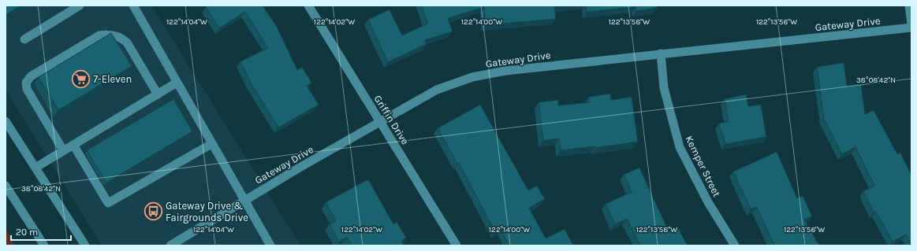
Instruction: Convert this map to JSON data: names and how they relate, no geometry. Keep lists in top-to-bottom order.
{
  "streets": {
    "street": ["Gateway Drive", "Griffin Drive", "Kemper Street"]
  },
  "crossings": [
    ["Gateway Drive", "Griffin Drive"],
    ["Gateway Drive", "Kemper Street"]
  ],
  "places": {
    "supermarket": ["7-Eleven"],
    "bus stop": ["Gateway Drive & Fairgrounds Drive"]
  },
  "scale_bar": "20 m",
  "coordinates": [
    "122°14'04\"W",
    "122°14'02\"W",
    "122°14'00\"W",
    "122°13'58\"W",
    "122°13'56\"W",
    "38°08'42\"N"
  ]
}
